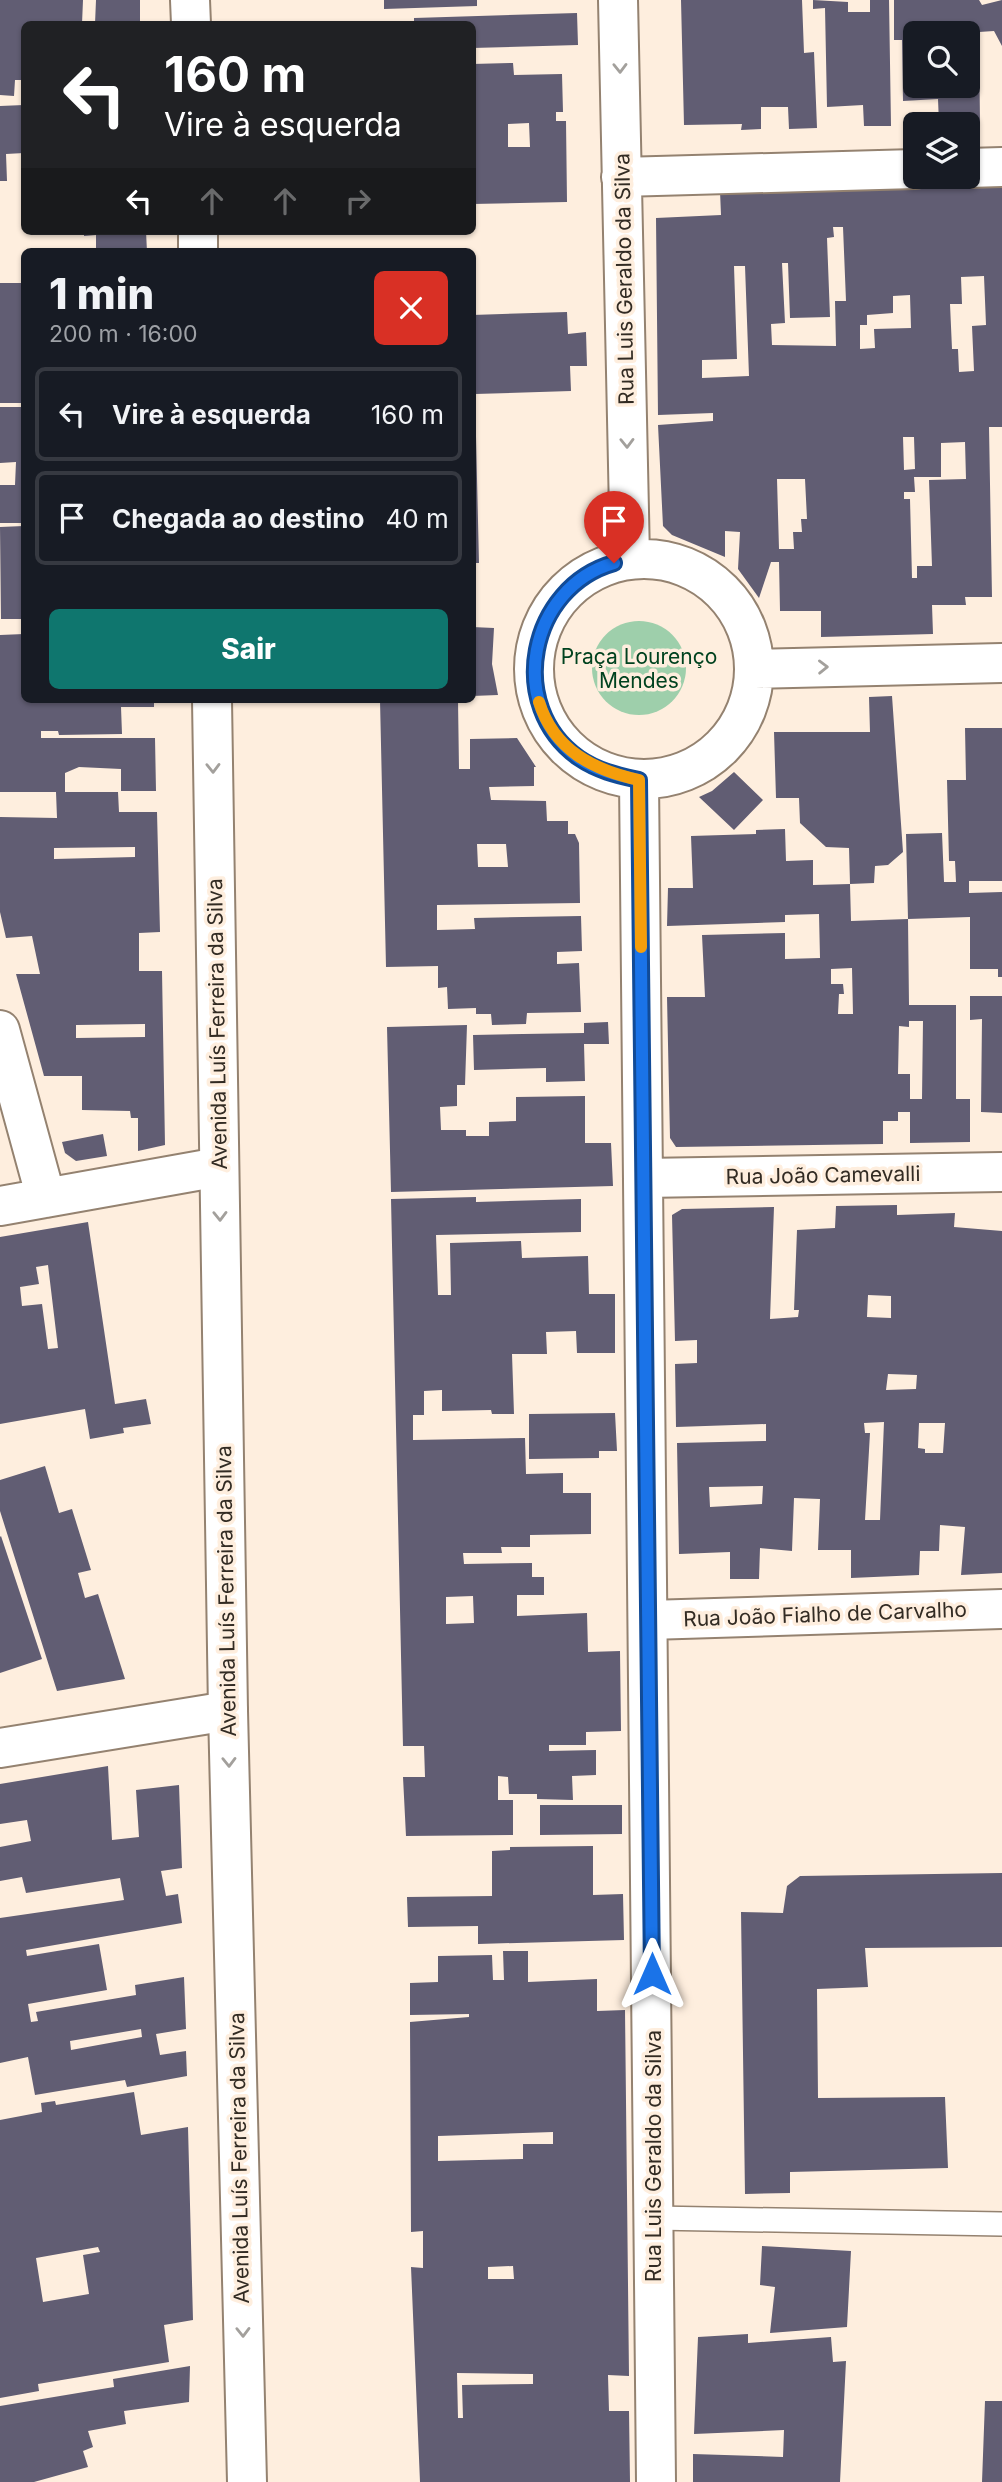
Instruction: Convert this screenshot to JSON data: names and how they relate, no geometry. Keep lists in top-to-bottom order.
{
  "streets": {
    "street": [
      "Rua Luis Geraldo da Silva",
      "Avenida Luís Ferreira da Silva",
      "Rua João Camevalli",
      "Rua João Fialho de Carvalho"
    ]
  },
  "crossings": [
    ["Rua Luis Geraldo da Silva", "Rua João Camevalli"],
    ["Rua Luis Geraldo da Silva", "Rua João Fialho de Carvalho"]
  ],
  "one_way": ["Avenida Luís Ferreira da Silva"],
  "parks": ["Praça Lourenço Mendes"],
  "page": {
    "turn": ["160 m", "Vire à esquerda"],
    "heading": ["1 min", "200 m · 16:00"],
    "list": [
      {
        "name": "Vire à esquerda",
        "value": "160 m"
      },
      {
        "name": "Chegada ao destino",
        "value": "40 m"
      }
    ],
    "buttons": "Sair"
  }
}
